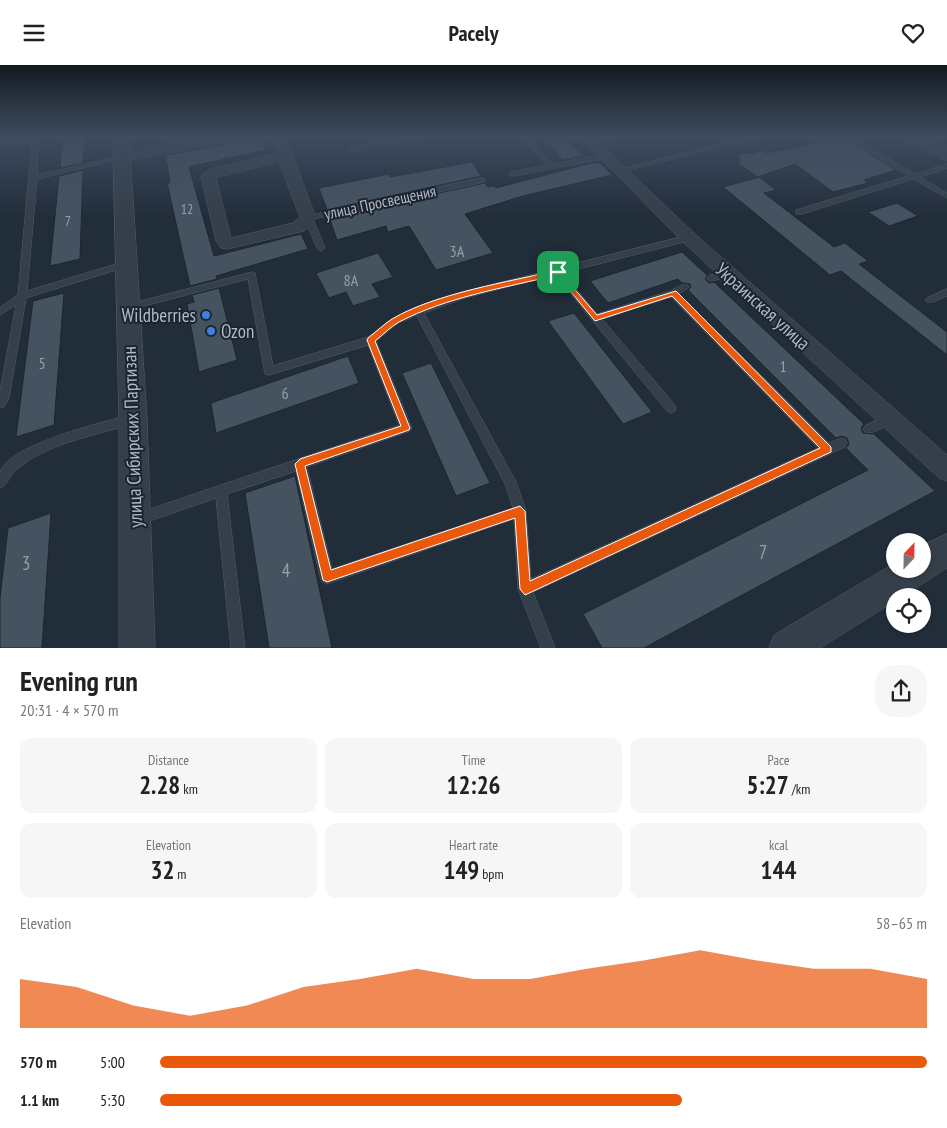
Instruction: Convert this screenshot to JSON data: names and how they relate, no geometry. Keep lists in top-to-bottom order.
{
  "streets": {
    "street": ["Украинская улица", "улица Сибирских Партизан"],
    "lane": ["улица Просвещения"]
  },
  "places": ["Wildberries", "Ozon"],
  "house_numbers": [
    "12",
    "7",
    "3А",
    "8А",
    "5",
    "1",
    "6",
    "7",
    "3",
    "4"
  ],
  "north": "top",
  "page": {
    "header": "Pacely",
    "heading": ["Evening run", "20:31 · 4 × 570 m"],
    "stats": [
      ["Distance", "2.28 km"],
      ["Time", "12:26"],
      ["Pace", "5:27 /km"],
      ["Elevation", "32 m"],
      ["Heart rate", "149 bpm"],
      ["kcal", "144"]
    ],
    "chart": ["Elevation", "58–65 m"],
    "list": [
      {
        "name": "570 m",
        "note": "5:00"
      },
      {
        "name": "1.1 km",
        "note": "5:30"
      }
    ]
  }
}
